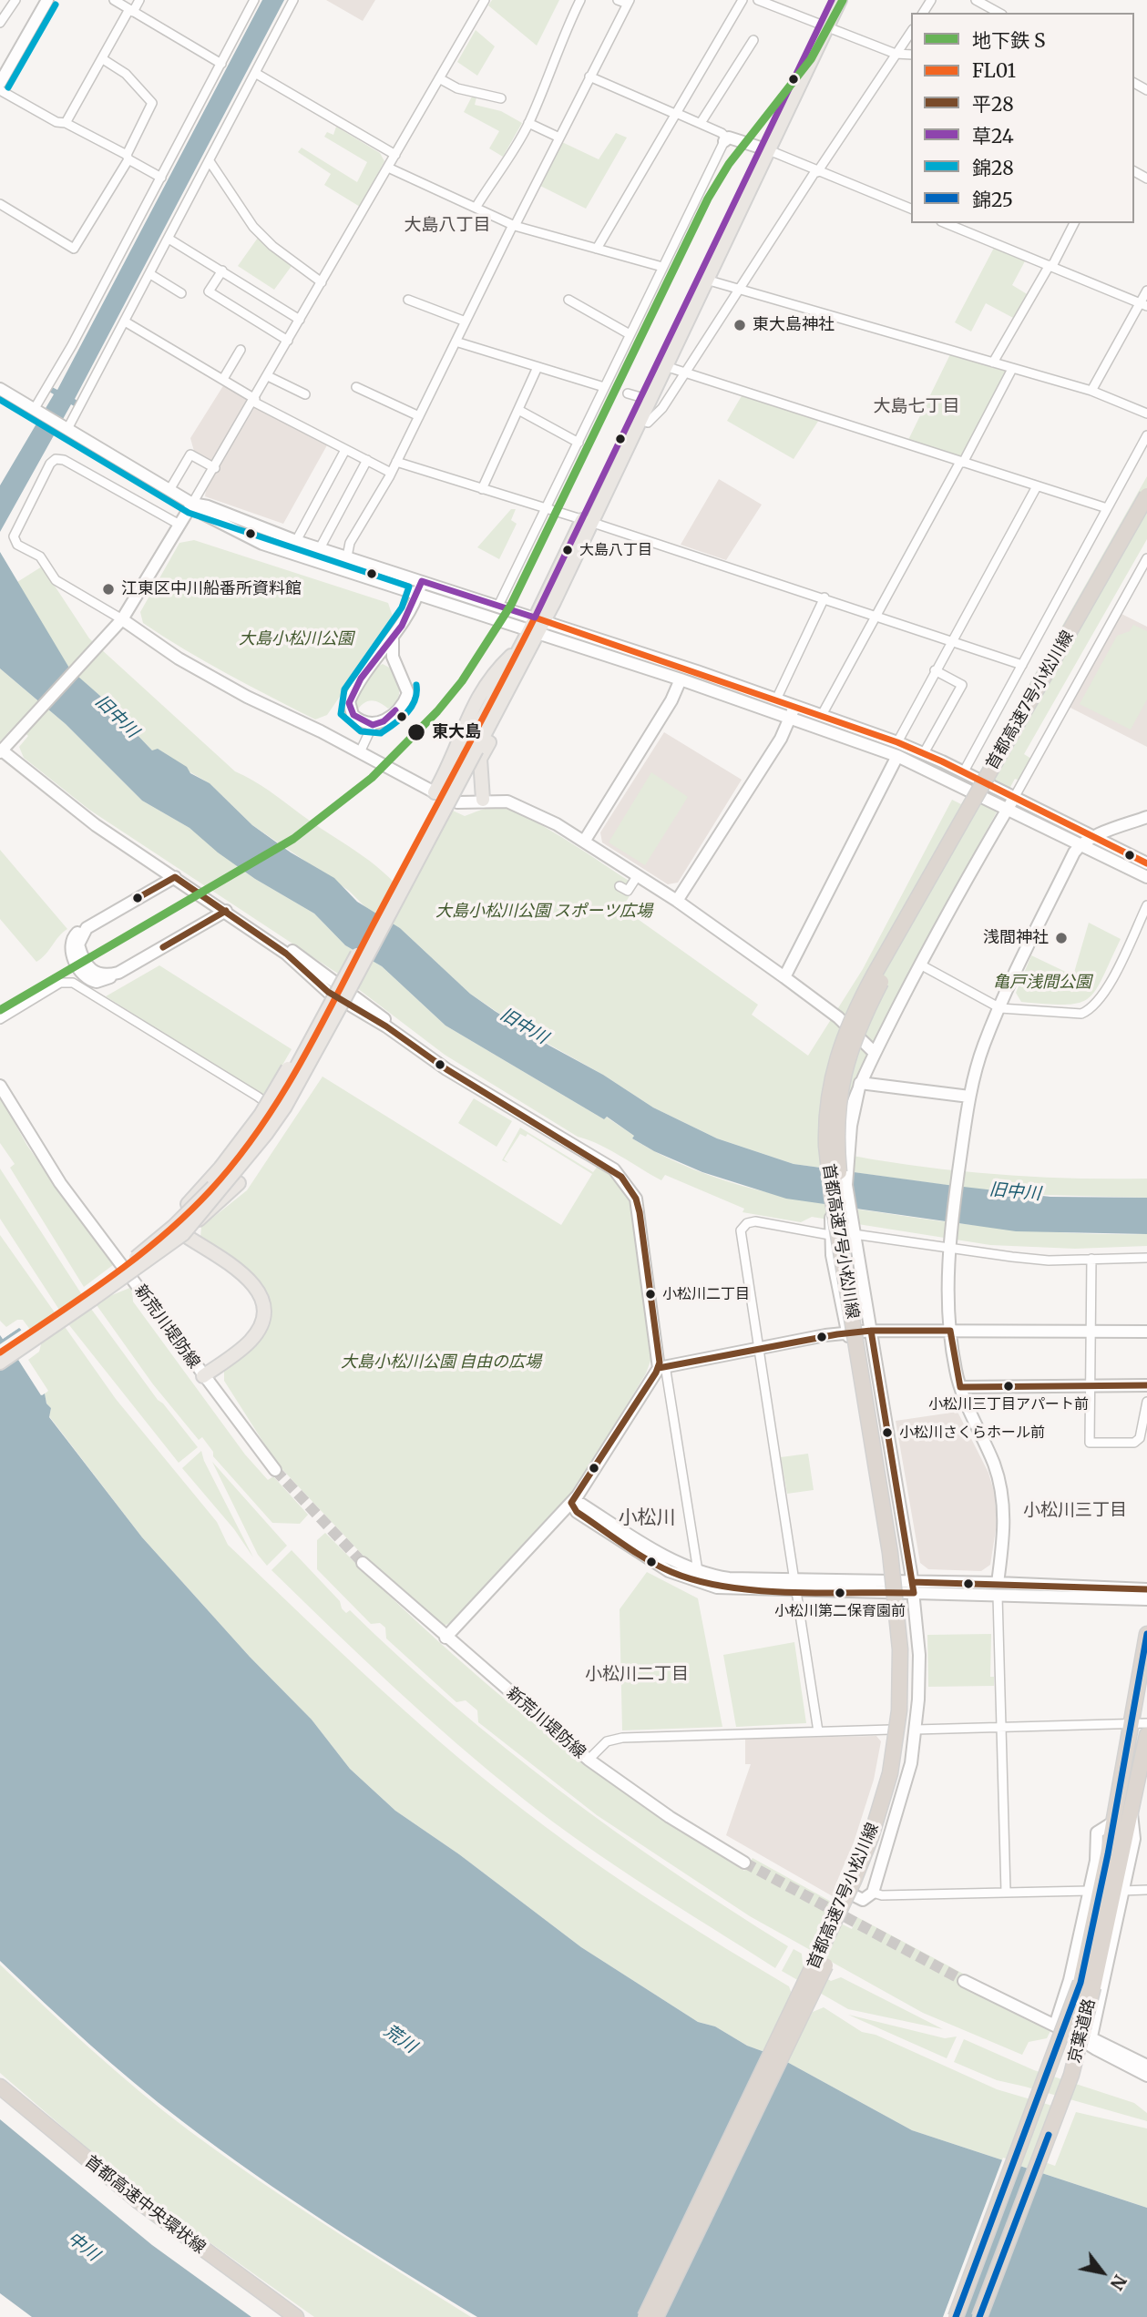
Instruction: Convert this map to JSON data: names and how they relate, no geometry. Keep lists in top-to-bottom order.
{
  "streets": {
    "highway": ["首都高速7号小松川線", "京葉道路", "首都高速中央環状線"],
    "street": ["新荒川堤防線"]
  },
  "districts": [
    "大島八丁目",
    "大島七丁目",
    "小松川三丁目",
    "小松川",
    "小松川二丁目"
  ],
  "water": ["旧中川", "荒川", "中川"],
  "parks": [
    "大島小松川公園",
    "大島小松川公園 スポーツ広場",
    "亀戸浅間公園",
    "大島小松川公園 自由の広場"
  ],
  "places": [
    "東大島神社",
    "大島八丁目",
    "江東区中川船番所資料館",
    "東大島",
    "浅間神社",
    "小松川二丁目",
    "小松川三丁目アパート前",
    "小松川さくらホール前",
    "小松川第二保育園前"
  ],
  "lines": [
    "metro line S",
    "transit line 草24",
    "transit line 錦28",
    "transit line FL01",
    "transit line 平28",
    "transit line 錦25"
  ],
  "legend": [
    "地下鉄 S",
    "FL01",
    "平28",
    "草24",
    "錦28",
    "錦25"
  ],
  "north": "bottom right"
}
